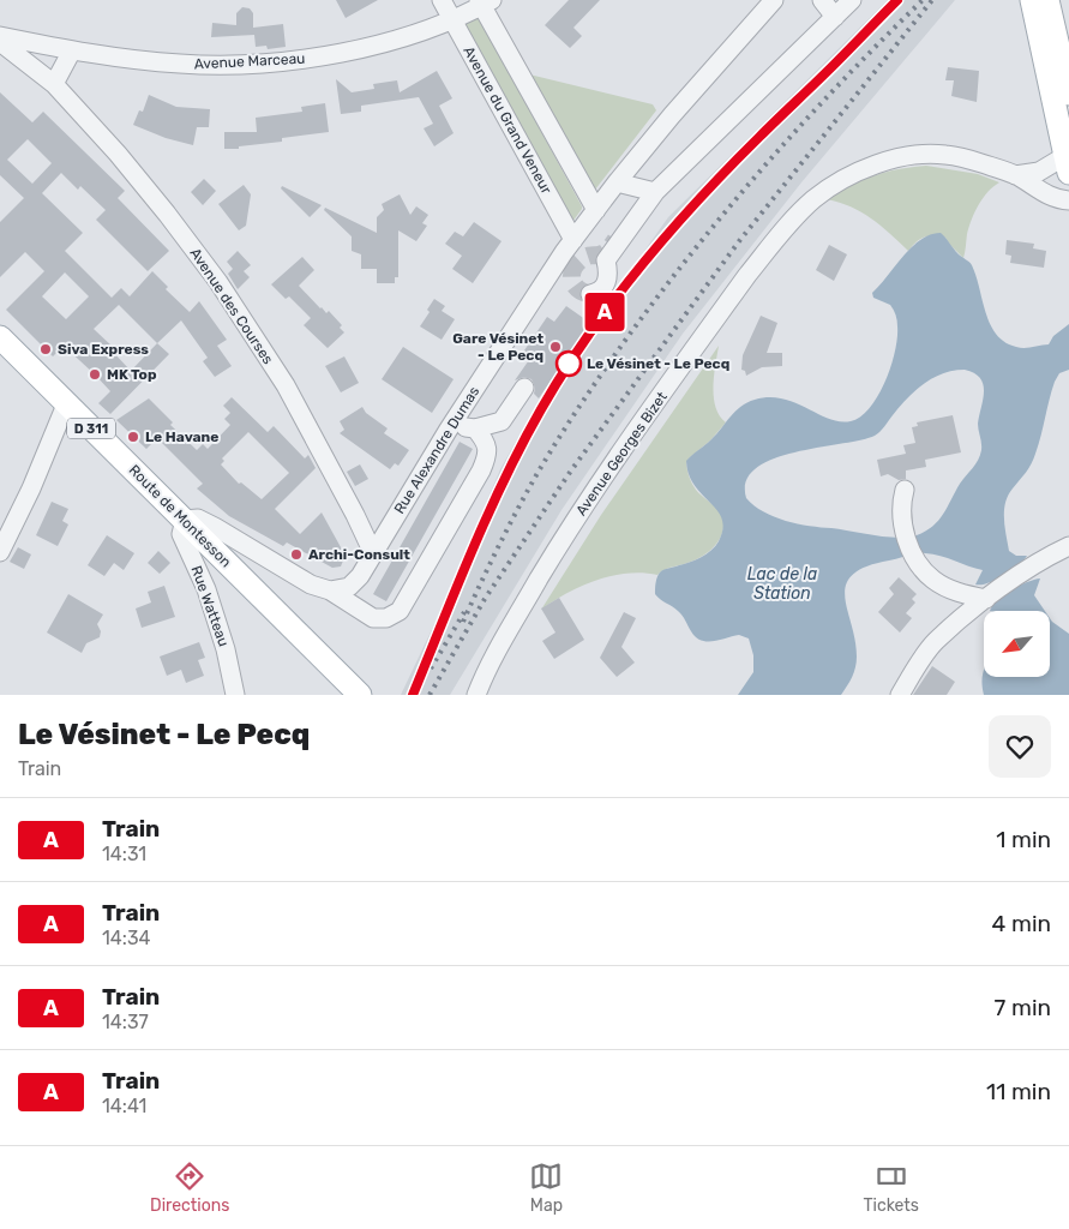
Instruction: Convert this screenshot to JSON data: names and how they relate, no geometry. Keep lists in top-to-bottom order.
{
  "streets": {
    "main road": ["D 311", "Route de Montesson"],
    "street": [
      "Avenue Marceau",
      "Avenue du Grand Veneur",
      "Avenue des Courses",
      "Rue Alexandre Dumas",
      "Avenue Georges Bizet",
      "Rue Watteau"
    ]
  },
  "crossings": [
    ["Avenue Marceau", "Avenue du Grand Veneur"],
    ["Avenue du Grand Veneur", "Rue Alexandre Dumas"],
    ["Avenue des Courses", "Rue Alexandre Dumas"],
    ["Route de Montesson", "Rue Watteau"]
  ],
  "water": ["Lac de la Station"],
  "places": [
    "Gare Vésinet - Le Pecq",
    "Siva Express",
    "Le Vésinet - Le Pecq",
    "MK Top",
    "Le Havane",
    "Archi-Consult"
  ],
  "north": "bottom left",
  "page": {
    "on_map": "A",
    "heading": ["Le Vésinet - Le Pecq", "Train"],
    "list": [
      {
        "mark": "A",
        "name": "Train",
        "note": "14:31",
        "value": "1 min"
      },
      {
        "mark": "A",
        "name": "Train",
        "note": "14:34",
        "value": "4 min"
      },
      {
        "mark": "A",
        "name": "Train",
        "note": "14:37",
        "value": "7 min"
      },
      {
        "mark": "A",
        "name": "Train",
        "note": "14:41",
        "value": "11 min"
      }
    ],
    "tabs": ["Directions", "Map", "Tickets"]
  }
}
